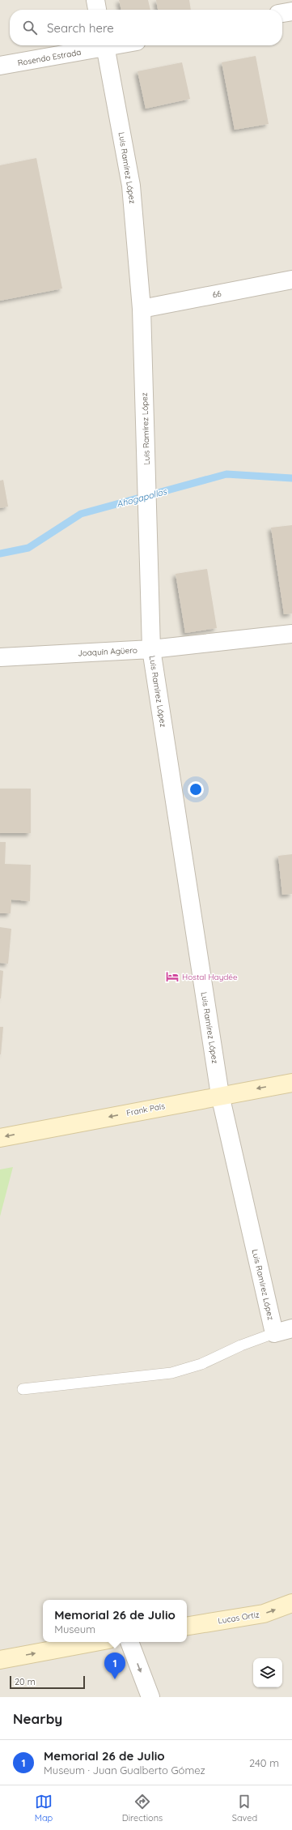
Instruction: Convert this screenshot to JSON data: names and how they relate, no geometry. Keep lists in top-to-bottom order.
{
  "streets": {
    "main road": ["Frank País", "Lucas Ortiz"],
    "street": [
      "Rosendo Estrada",
      "Luis Ramírez López",
      "66",
      "Joaquín Agüero"
    ]
  },
  "crossings": [
    ["Luis Ramírez López", "66"],
    ["Luis Ramírez López", "Joaquín Agüero"],
    ["Luis Ramírez López", "Frank País"]
  ],
  "one_way": ["Frank País", "Lucas Ortiz"],
  "water": ["Ahogapollos"],
  "places": {
    "hotel": ["Hostal Haydée"]
  },
  "scale_bar": "20 m",
  "page": {
    "search": "Search here",
    "popup": ["Memorial 26 de Julio", "Museum"],
    "pins": "1",
    "scale": "20 m",
    "heading": "Nearby",
    "list": [
      {
        "mark": "1",
        "name": "Memorial 26 de Julio",
        "note": "Museum · Juan Gualberto Gómez",
        "value": "240 m"
      }
    ],
    "nav": ["Map", "Directions", "Saved"]
  }
}
